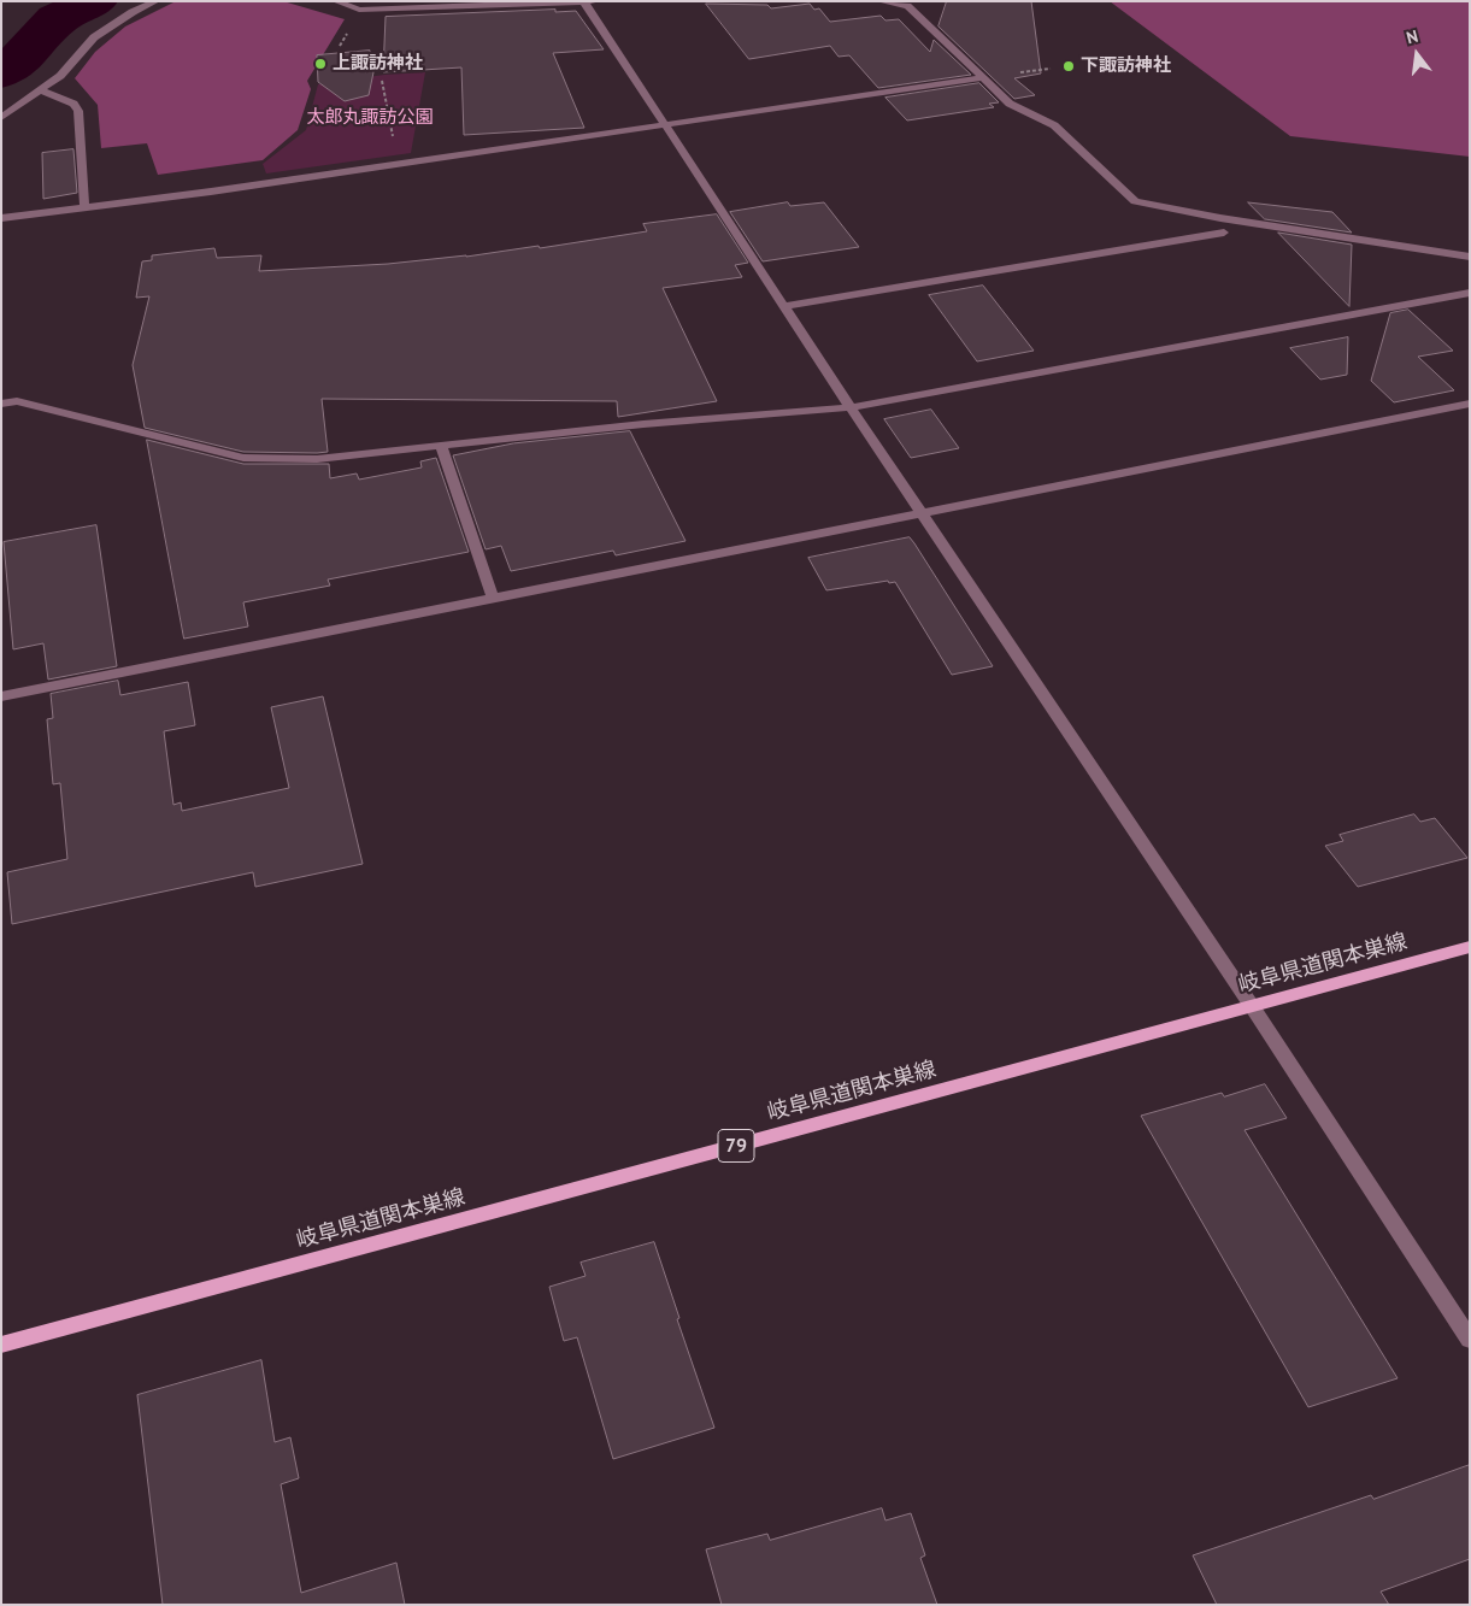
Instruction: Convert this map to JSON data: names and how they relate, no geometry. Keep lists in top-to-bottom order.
{
  "streets": {
    "main road": ["岐阜県道関本巣線", "79"]
  },
  "parks": ["太郎丸諏訪公園"],
  "places": ["上諏訪神社", "下諏訪神社"],
  "north": "top"
}
